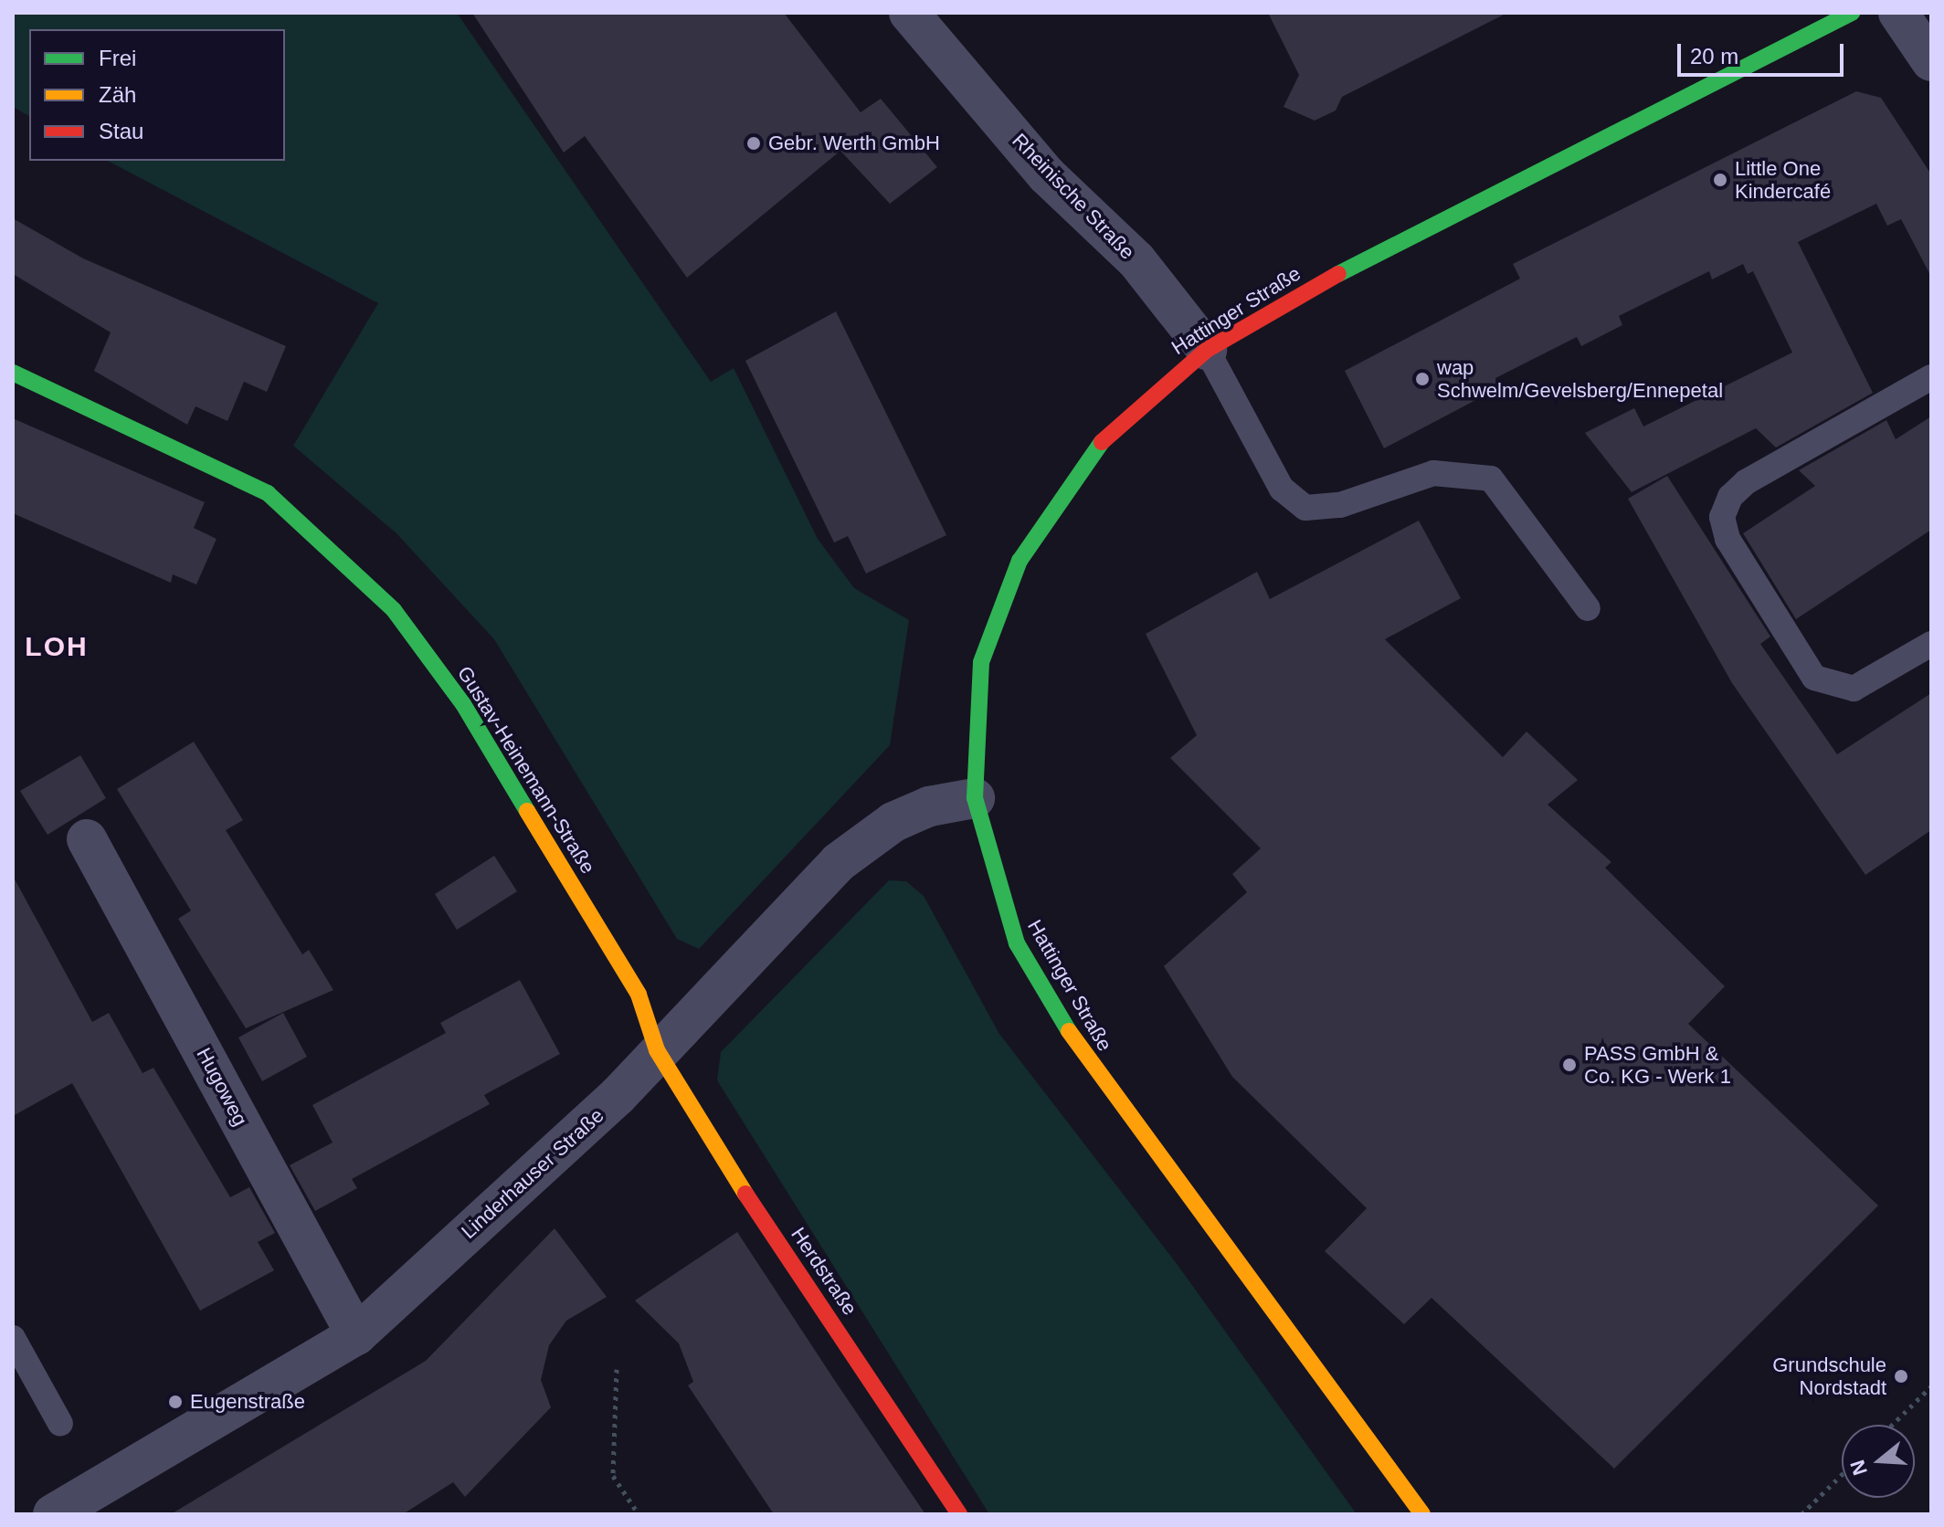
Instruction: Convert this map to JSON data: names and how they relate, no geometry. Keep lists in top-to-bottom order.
{
  "streets": {
    "main road": ["Hattinger Straße", "Gustav-Heinemann-Straße", "Herdstraße"],
    "street": ["Rheinische Straße", "Hugoweg", "Linderhauser Straße"]
  },
  "crossings": [
    ["Rheinische Straße", "Hattinger Straße"],
    ["Hattinger Straße", "Linderhauser Straße"],
    ["Gustav-Heinemann-Straße", "Linderhauser Straße"],
    ["Gustav-Heinemann-Straße", "Herdstraße"],
    ["Hugoweg", "Linderhauser Straße"],
    ["Linderhauser Straße", "Herdstraße"]
  ],
  "districts": ["LOH"],
  "places": [
    "Gebr. Werth GmbH",
    "Little One Kindercafé",
    "wap Schwelm/Gevelsberg/Ennepetal",
    "PASS GmbH & Co. KG - Werk 1",
    "Grundschule Nordstadt",
    "Eugenstraße"
  ],
  "legend": ["Frei", "Zäh", "Stau"],
  "scale_bar": "20 m",
  "north": "left"
}
